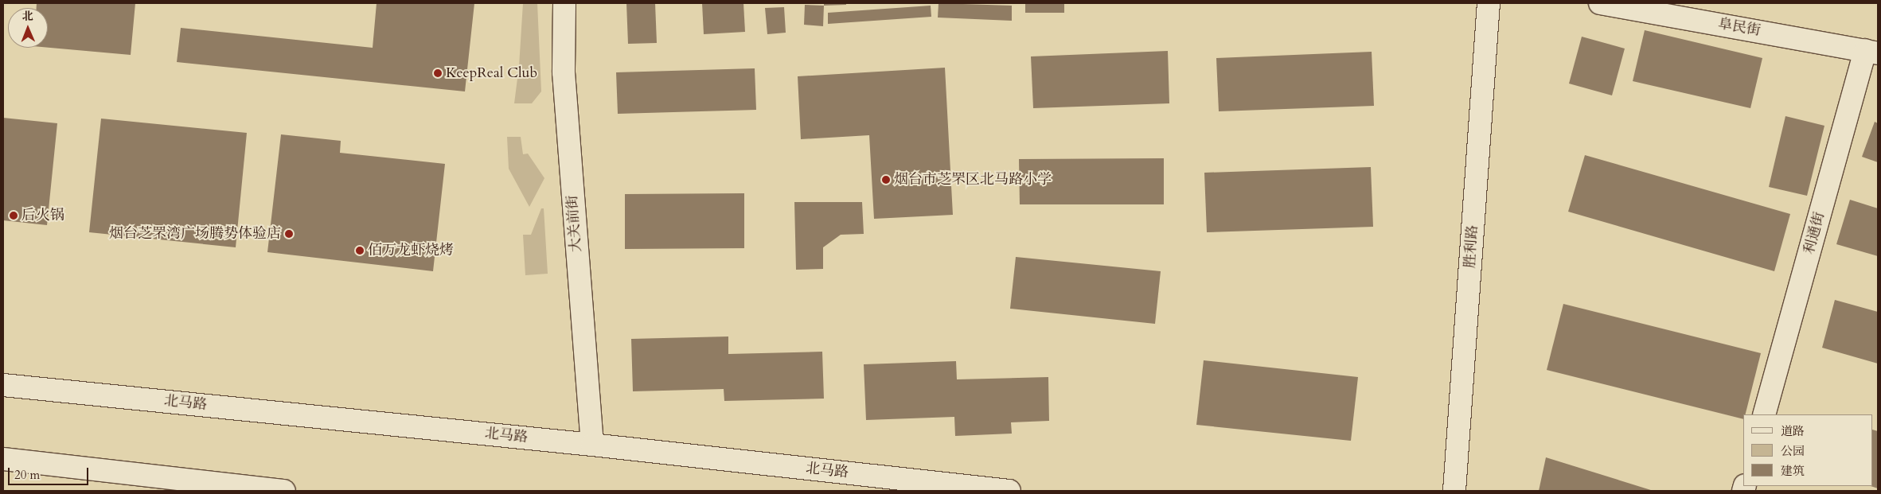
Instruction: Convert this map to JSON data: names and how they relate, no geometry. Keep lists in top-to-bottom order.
{
  "streets": {
    "street": [
      "阜民街",
      "大关前街",
      "利通街",
      "胜利路",
      "北马路"
    ]
  },
  "crossings": [
    ["阜民街", "利通街"],
    ["大关前街", "北马路"]
  ],
  "places": [
    "KeepReal Club",
    "烟台市芝罘区北马路小学",
    "后火锅",
    "烟台芝罘湾广场腾势体验店",
    "佰万龙虾烧烤"
  ],
  "legend": ["道路", "公园", "建筑"],
  "scale_bar": "20 m",
  "north": "top"
}
